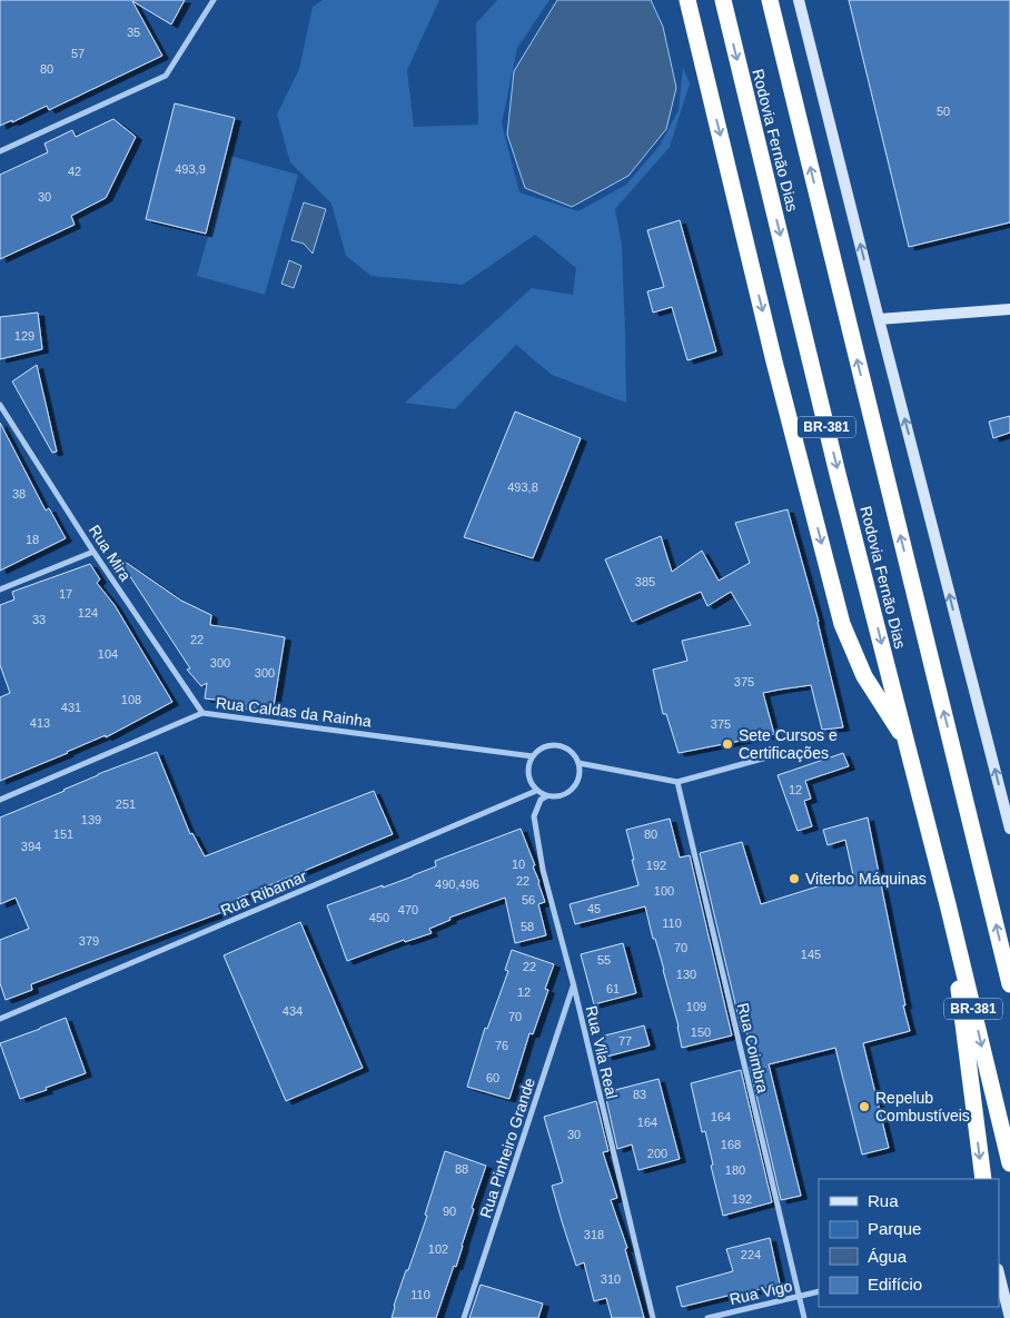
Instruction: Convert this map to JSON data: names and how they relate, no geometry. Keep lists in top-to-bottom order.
{
  "streets": {
    "highway": ["Rodovia Fernão Dias", "BR-381"],
    "street": [
      "Rua Mira",
      "Rua Caldas da Rainha",
      "Rua Ribamar",
      "Rua Coimbra",
      "Rua Vila Real",
      "Rua Pinheiro Grande",
      "Rua Vigo"
    ]
  },
  "crossings": [
    ["Rodovia Fernão Dias", "BR-381"],
    ["Rua Mira", "Rua Caldas da Rainha"],
    ["Rua Caldas da Rainha", "Rua Ribamar"],
    ["Rua Caldas da Rainha", "Rua Vila Real"],
    ["Rua Ribamar", "Rua Vila Real"],
    ["Rua Coimbra", "Rua Vigo"],
    ["Rua Vila Real", "Rua Pinheiro Grande"]
  ],
  "places": ["Sete Cursos e Certificações", "Viterbo Máquinas", "Repelub Combustíveis"],
  "house_numbers": [
    "35",
    "57",
    "80",
    "50",
    "493,9",
    "42",
    "30",
    "129",
    "493,8",
    "38",
    "18",
    "385",
    "17",
    "124",
    "33",
    "22",
    "104",
    "300",
    "300",
    "375",
    "108",
    "431",
    "413",
    "375",
    "12",
    "251",
    "139",
    "151",
    "80",
    "394",
    "10",
    "192",
    "22",
    "490,496",
    "100",
    "56",
    "45",
    "470",
    "450",
    "110",
    "58",
    "379",
    "70",
    "145",
    "55",
    "22",
    "130",
    "61",
    "12",
    "109",
    "434",
    "70",
    "150",
    "77",
    "76",
    "60",
    "83",
    "164",
    "164",
    "30",
    "168",
    "200",
    "88",
    "180",
    "192",
    "90",
    "318",
    "102",
    "224",
    "310",
    "110"
  ],
  "legend": [
    "Rua",
    "Parque",
    "Água",
    "Edifício"
  ]
}
